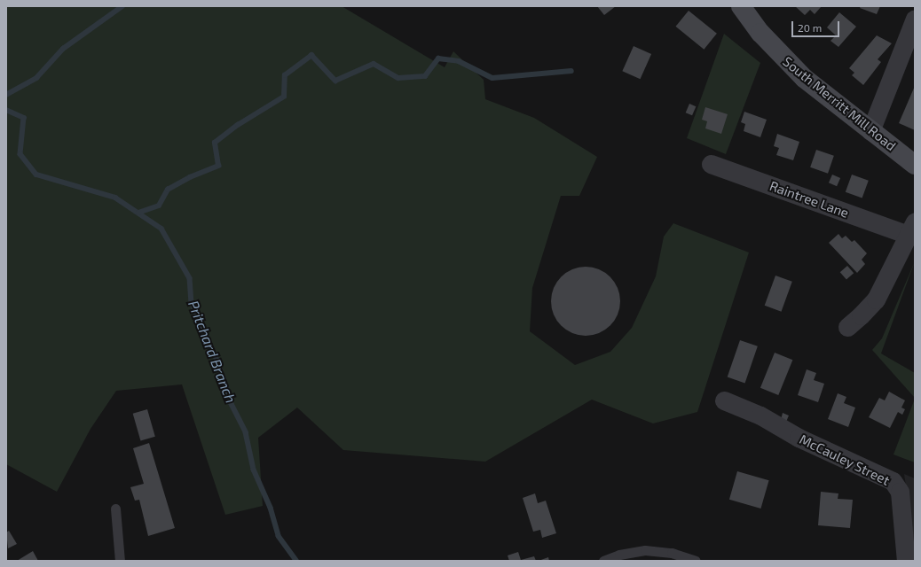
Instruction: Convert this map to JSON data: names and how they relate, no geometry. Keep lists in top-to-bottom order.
{
  "streets": {
    "street": ["South Merritt Mill Road", "Raintree Lane", "McCauley Street"]
  },
  "water": ["Pritchard Branch"],
  "scale_bar": "20 m"
}
